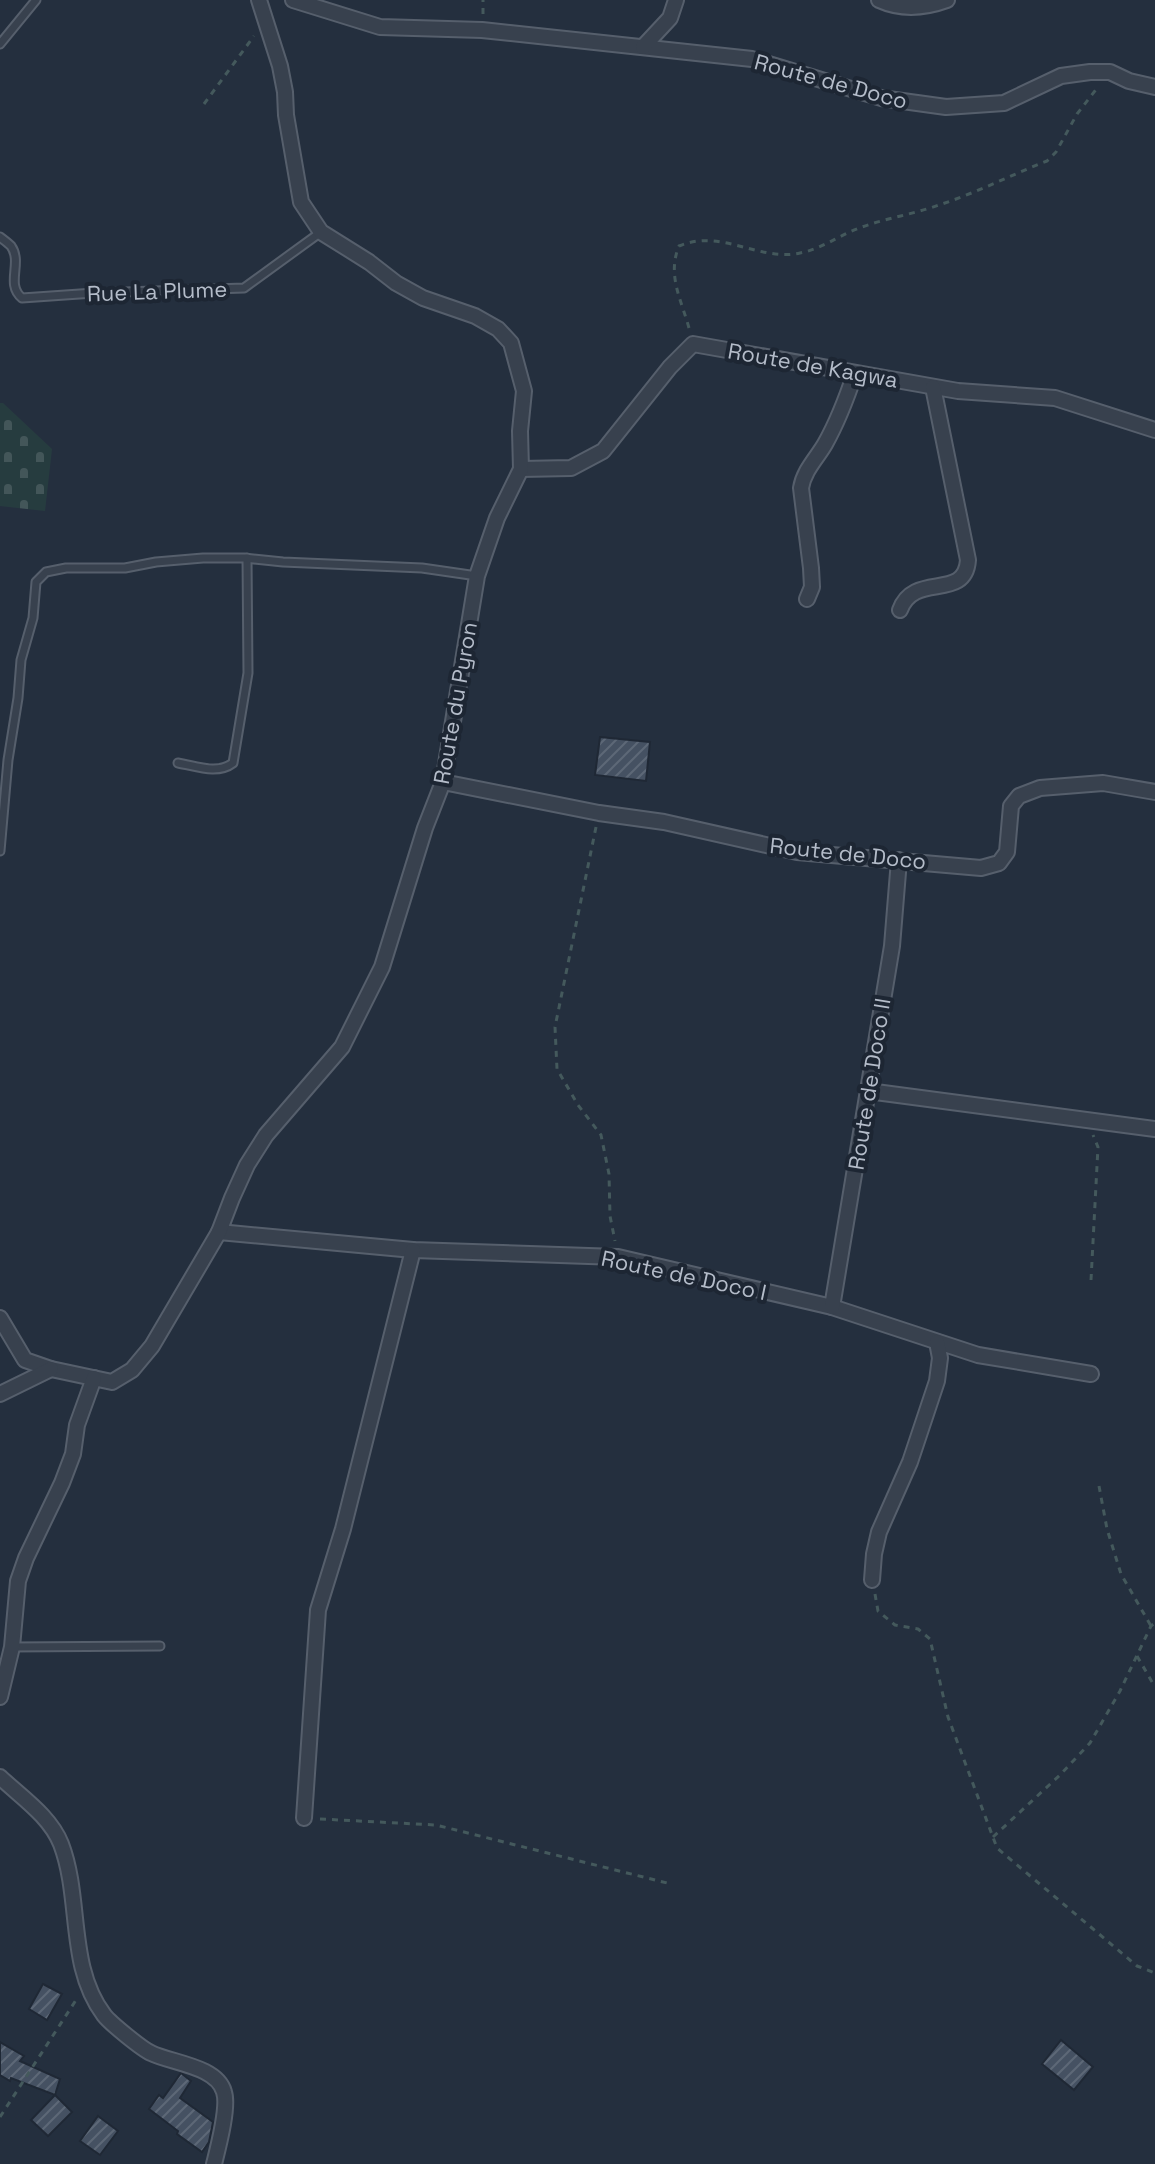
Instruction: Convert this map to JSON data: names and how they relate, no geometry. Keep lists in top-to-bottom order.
{
  "streets": {
    "street": [
      "Route de Doco",
      "Route de Kagwa",
      "Route du Pyron",
      "Route de Doco II",
      "Route de Doco I"
    ],
    "lane": ["Rue La Plume"]
  },
  "crossings": [
    ["Route de Doco", "Route du Pyron"],
    ["Route de Doco", "Route de Doco II"],
    ["Rue La Plume", "Route du Pyron"],
    ["Route du Pyron", "Route de Doco I"],
    ["Route de Doco II", "Route de Doco I"]
  ]
}
